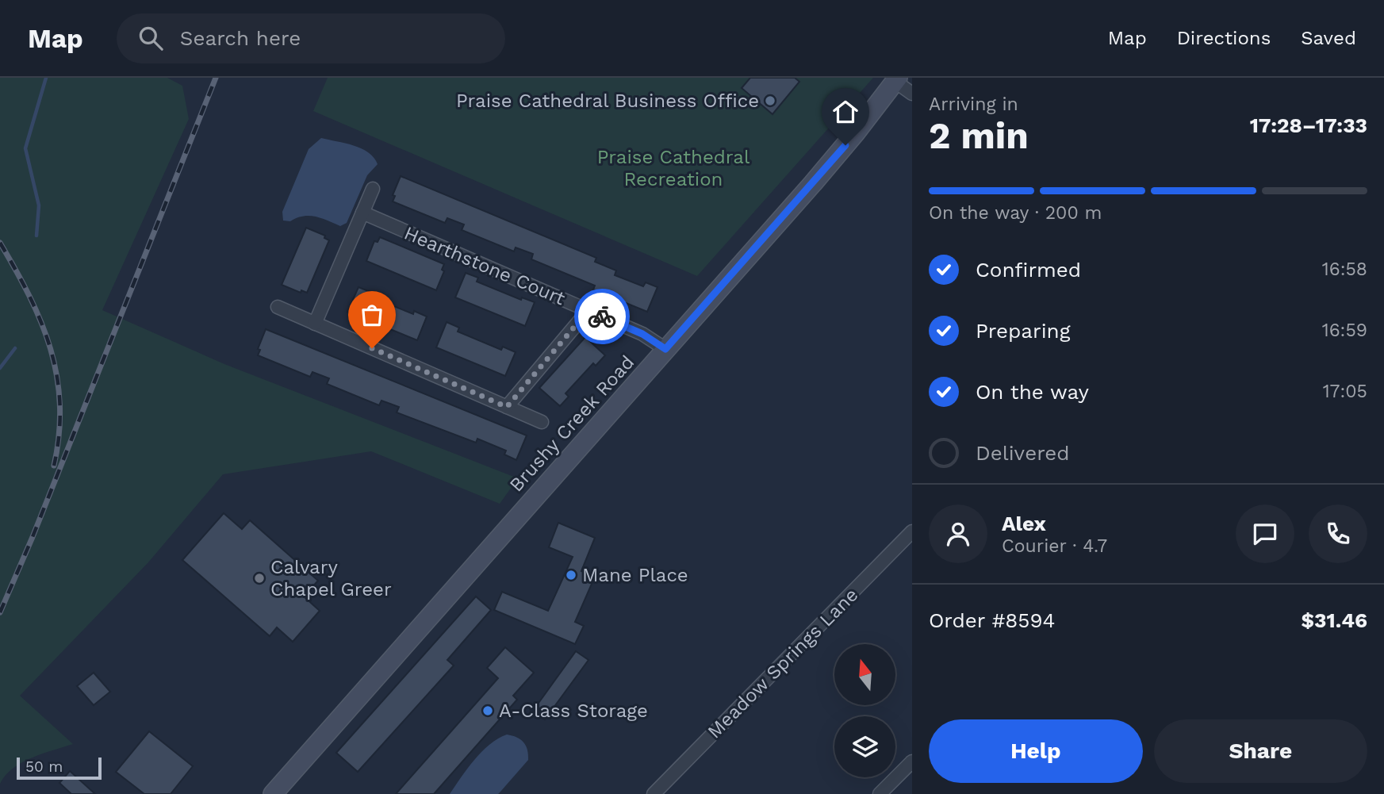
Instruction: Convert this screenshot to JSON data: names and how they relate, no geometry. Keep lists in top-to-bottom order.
{
  "streets": {
    "main road": ["Brushy Creek Road"],
    "street": ["Hearthstone Court", "Meadow Springs Lane"]
  },
  "crossings": [
    ["Hearthstone Court", "Brushy Creek Road"]
  ],
  "parks": ["Praise Cathedral Recreation"],
  "places": [
    "Praise Cathedral Business Office",
    "Mane Place",
    "Calvary Chapel Greer",
    "A-Class Storage"
  ],
  "scale_bar": "50 m",
  "north": "top",
  "page": {
    "header": "Map",
    "search": "Search here",
    "nav": ["Map", "Directions", "Saved"],
    "heading": ["2 min", "Arriving in", "17:28–17:33"],
    "panel": [
      "Alex",
      "Courier · 4.7",
      "Order #8594",
      "$31.46"
    ],
    "bar": "On the way · 200 m",
    "list": [
      ["Confirmed", "16:58"],
      ["Preparing", "16:59"],
      ["On the way", "17:05"],
      "Delivered"
    ],
    "buttons": ["Help", "Share"],
    "scale": "50 m"
  }
}
